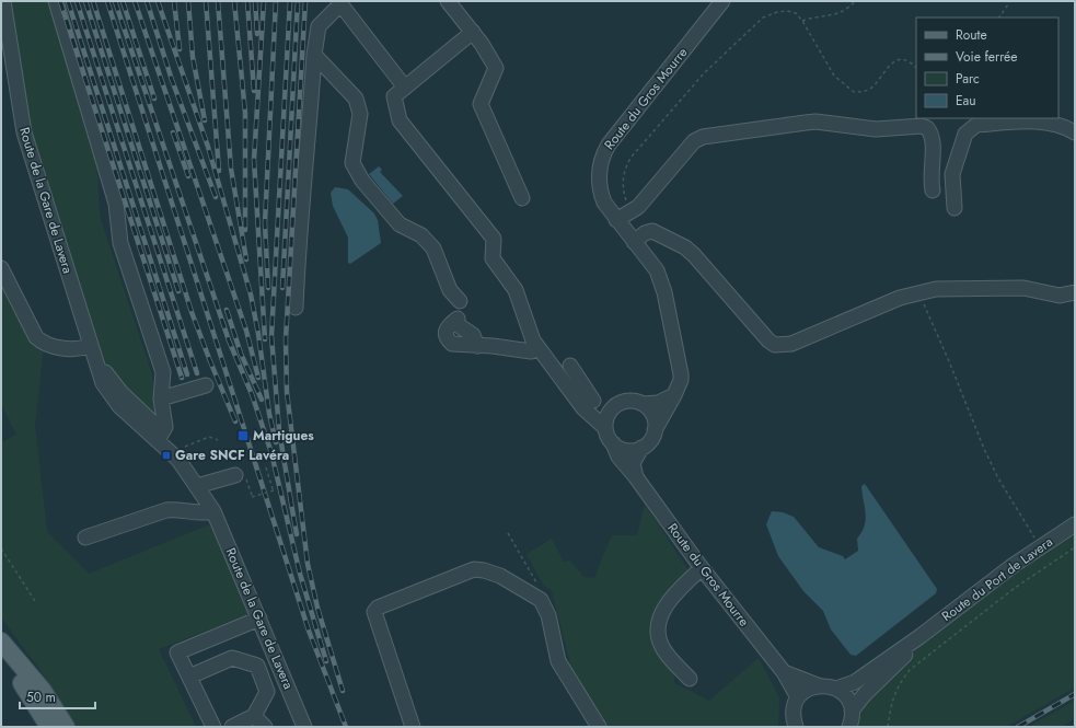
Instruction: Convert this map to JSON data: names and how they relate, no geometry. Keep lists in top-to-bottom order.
{
  "streets": {
    "street": ["Route du Gros Mourre", "Route de la Gare de Lavera", "Route du Port de Lavera"]
  },
  "places": {
    "transit": ["Martigues", "Gare SNCF Lavéra"]
  },
  "legend": [
    "Route",
    "Voie ferrée",
    "Parc",
    "Eau"
  ],
  "scale_bar": "50 m"
}
